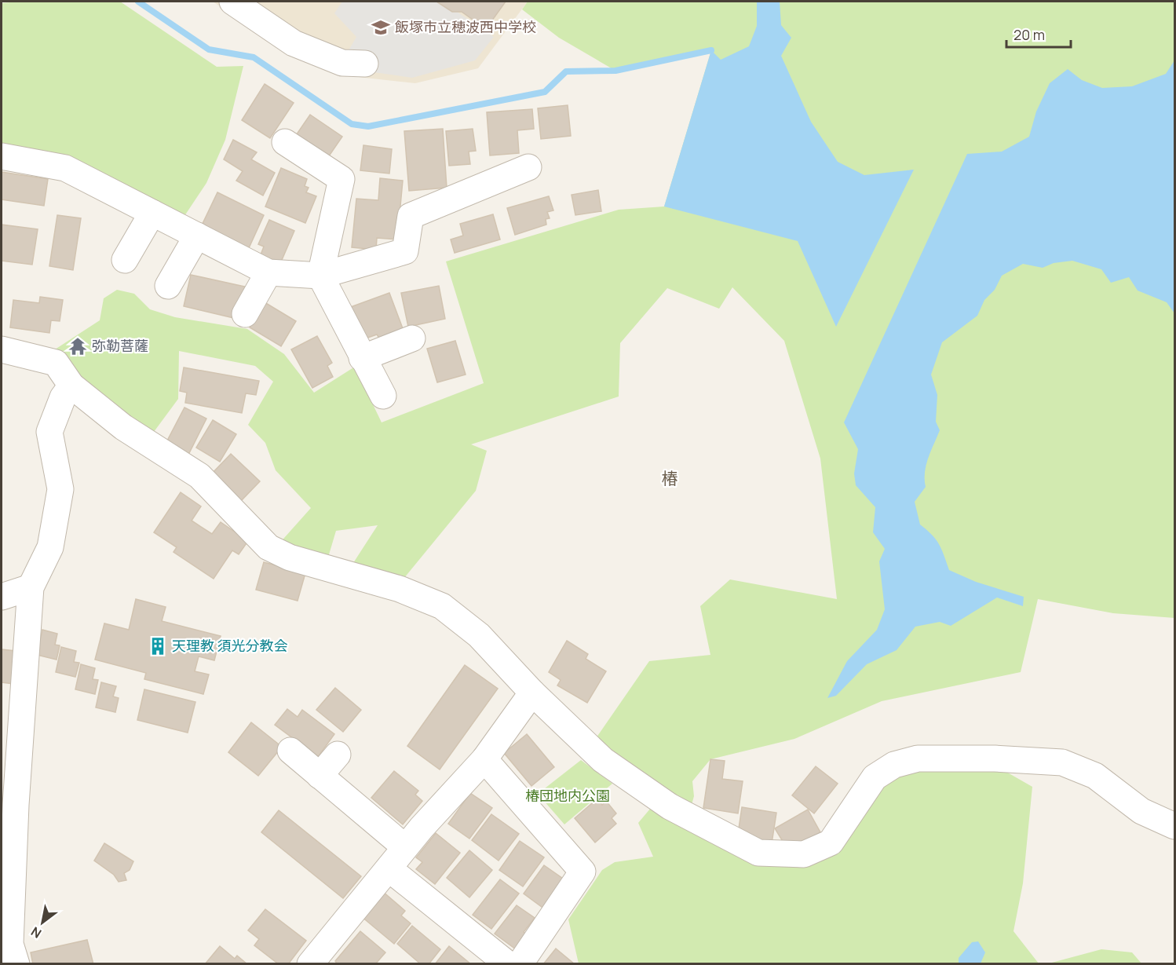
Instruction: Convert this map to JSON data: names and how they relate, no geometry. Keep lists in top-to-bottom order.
{
  "districts": ["椿"],
  "parks": ["椿団地内公園"],
  "places": {
    "school or university": ["飯塚市立穂波西中学校"],
    "temple": ["弥勒菩薩"],
    "building": ["天理教 須光分教会"]
  },
  "scale_bar": "20 m",
  "north": "bottom left"
}
